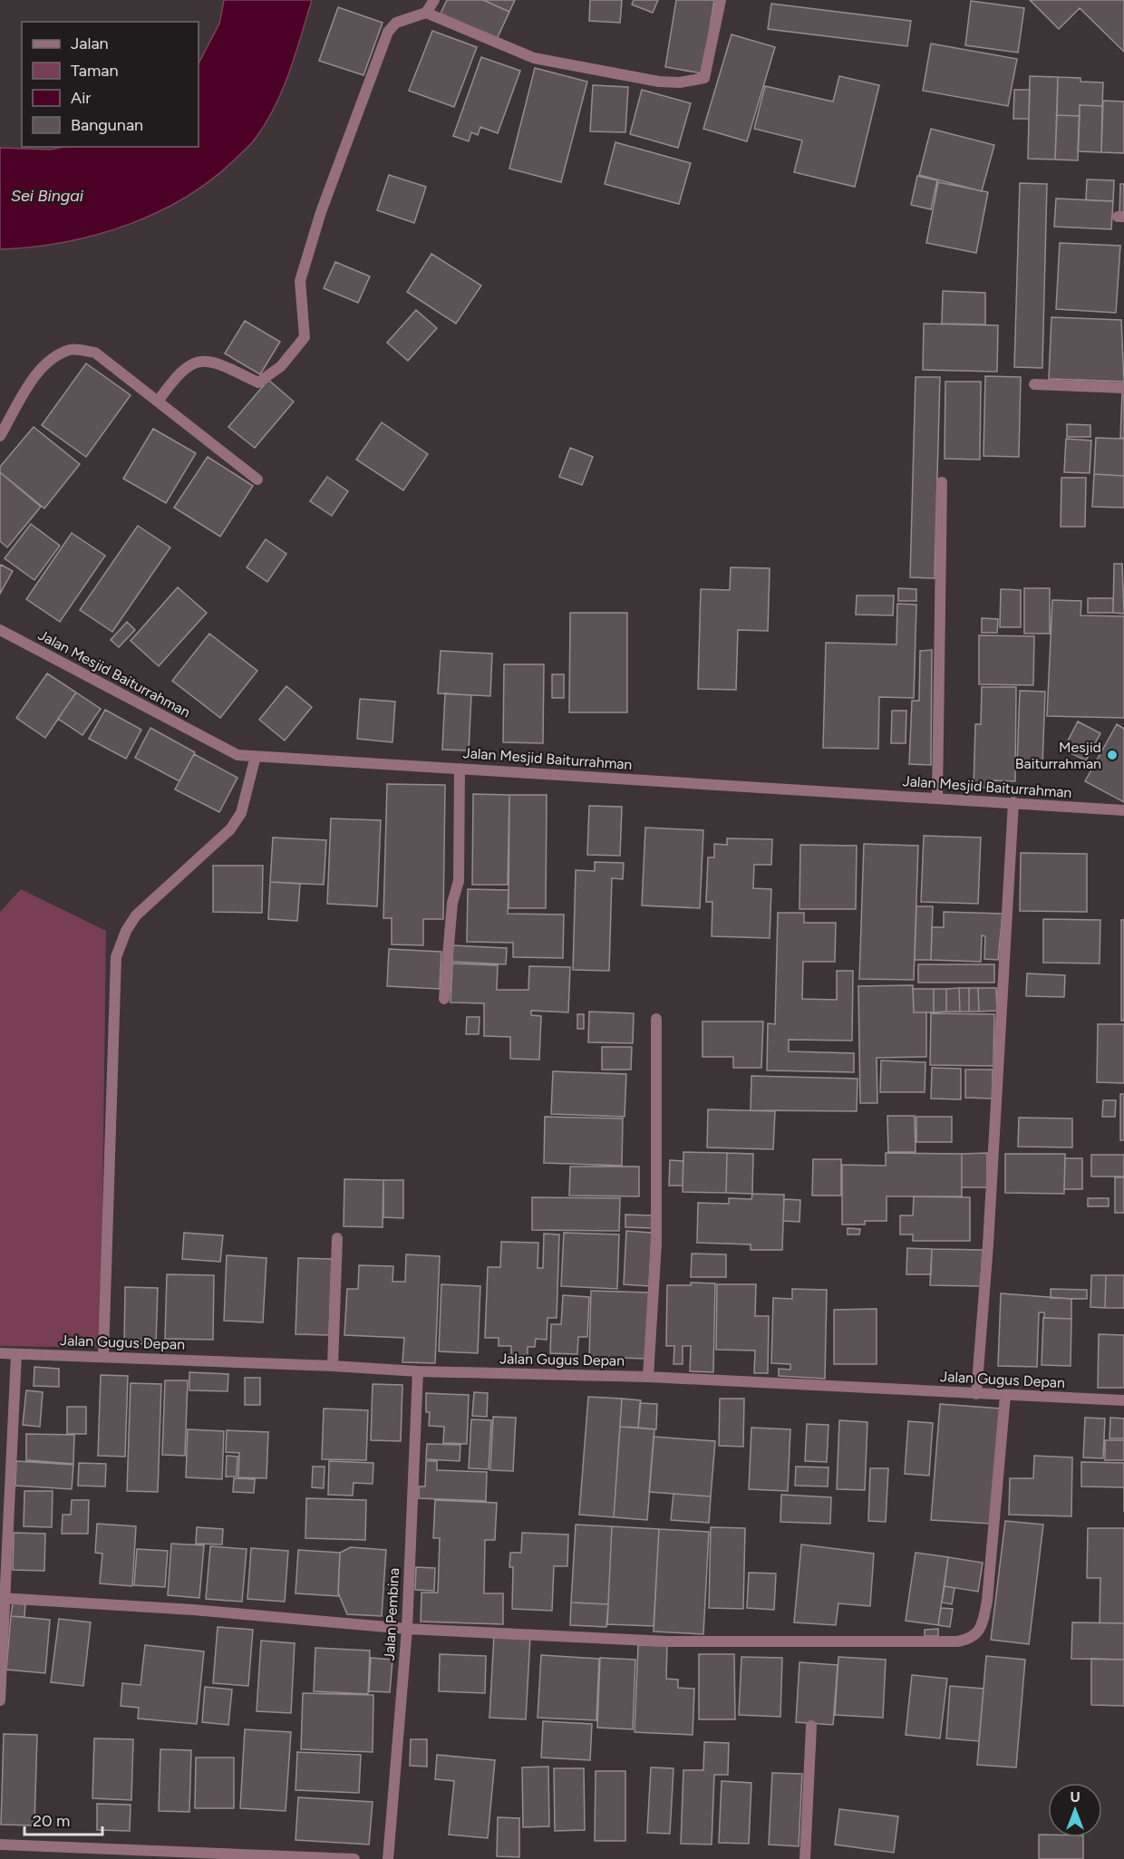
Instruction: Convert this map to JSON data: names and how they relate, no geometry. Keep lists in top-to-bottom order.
{
  "streets": {
    "street": ["Jalan Mesjid Baiturrahman", "Jalan Gugus Depan", "Jalan Pembina"]
  },
  "crossings": [
    ["Jalan Gugus Depan", "Jalan Pembina"]
  ],
  "water": ["Sei Bingai"],
  "places": ["Mesjid Baiturrahman"],
  "legend": [
    "Jalan",
    "Taman",
    "Air",
    "Bangunan"
  ],
  "scale_bar": "20 m",
  "north": "top"
}
